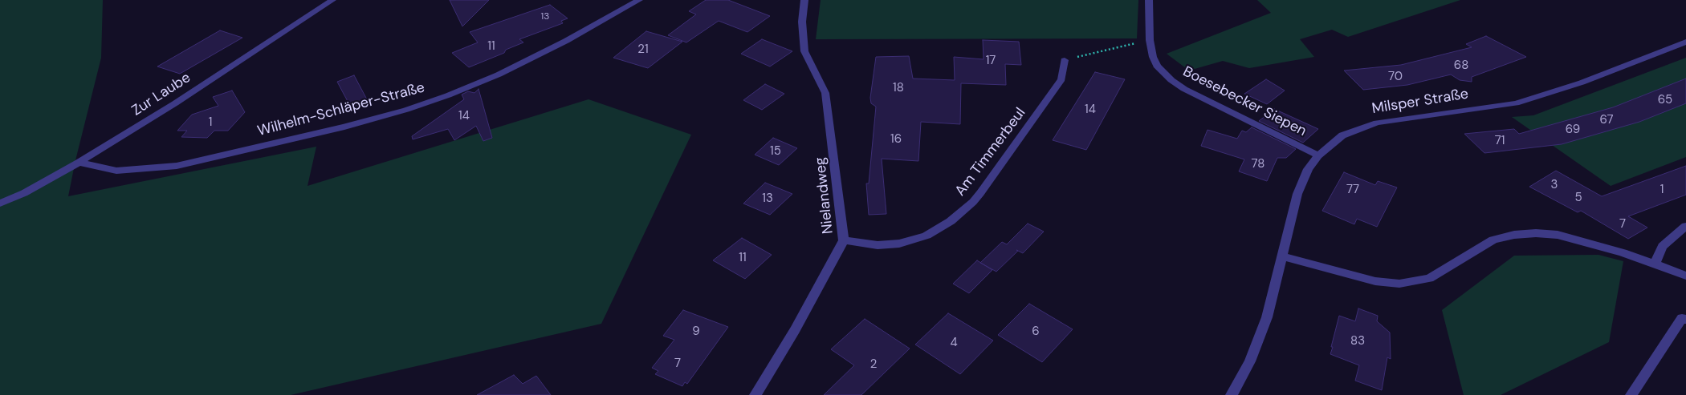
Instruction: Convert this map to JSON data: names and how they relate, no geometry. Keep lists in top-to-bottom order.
{
  "streets": {
    "street": [
      "Zur Laube",
      "Boesebecker Siepen",
      "Milsper Straße",
      "Wilhelm-Schläper-Straße",
      "Am Timmerbeul",
      "Nielandweg"
    ]
  },
  "crossings": [
    ["Zur Laube", "Wilhelm-Schläper-Straße"],
    ["Boesebecker Siepen", "Milsper Straße"],
    ["Am Timmerbeul", "Nielandweg"]
  ],
  "house_numbers": [
    "13",
    "11",
    "21",
    "17",
    "68",
    "70",
    "18",
    "65",
    "14",
    "14",
    "67",
    "1",
    "69",
    "16",
    "71",
    "15",
    "78",
    "3",
    "77",
    "1",
    "5",
    "13",
    "7",
    "11",
    "9",
    "6",
    "83",
    "4",
    "7",
    "2"
  ]
}
